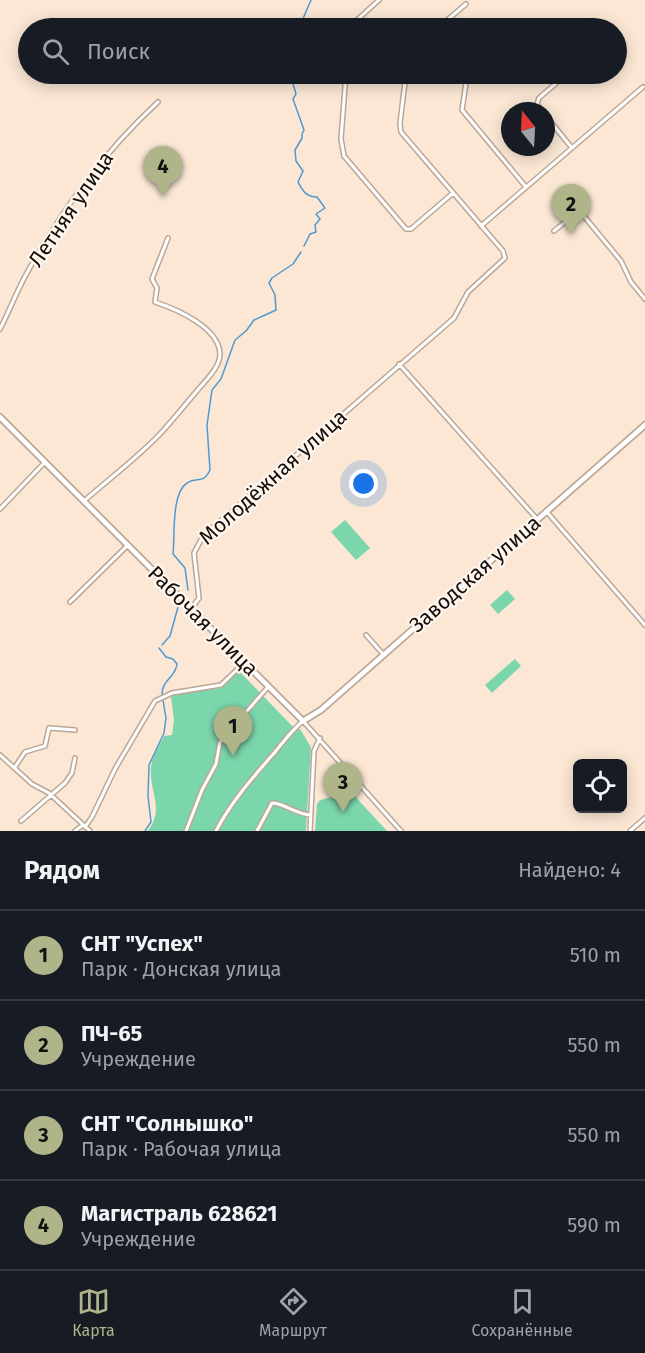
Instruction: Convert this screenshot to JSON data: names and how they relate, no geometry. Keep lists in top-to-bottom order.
{
  "streets": {
    "street": [
      "Летняя улица",
      "Молодёжная улица",
      "Заводская улица",
      "Рабочая улица"
    ]
  },
  "crossings": [
    ["Молодёжная улица", "Рабочая улица"],
    ["Заводская улица", "Рабочая улица"]
  ],
  "north": "top",
  "page": {
    "search": "Поиск",
    "pins": [
      "4",
      "2",
      "1",
      "3"
    ],
    "heading": ["Рядом", "Найдено: 4"],
    "list": [
      {
        "mark": "1",
        "name": "СНТ \"Успех\"",
        "note": "Парк · Донская улица",
        "value": "510 m"
      },
      {
        "mark": "2",
        "name": "ПЧ-65",
        "note": "Учреждение",
        "value": "550 m"
      },
      {
        "mark": "3",
        "name": "СНТ \"Солнышко\"",
        "note": "Парк · Рабочая улица",
        "value": "550 m"
      },
      {
        "mark": "4",
        "name": "Магистраль 628621",
        "note": "Учреждение",
        "value": "590 m"
      }
    ],
    "nav": ["Карта", "Маршрут", "Сохранённые"]
  }
}
